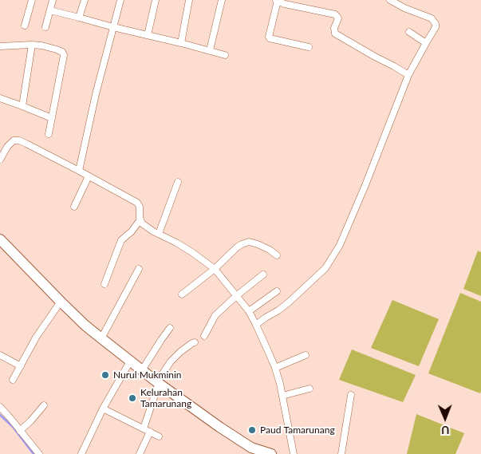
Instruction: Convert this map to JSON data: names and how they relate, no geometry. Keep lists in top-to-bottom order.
{
  "places": ["Nurul Mukminin", "Kelurahan Tamarunang", "Paud Tamarunang"],
  "north": "bottom"
}
